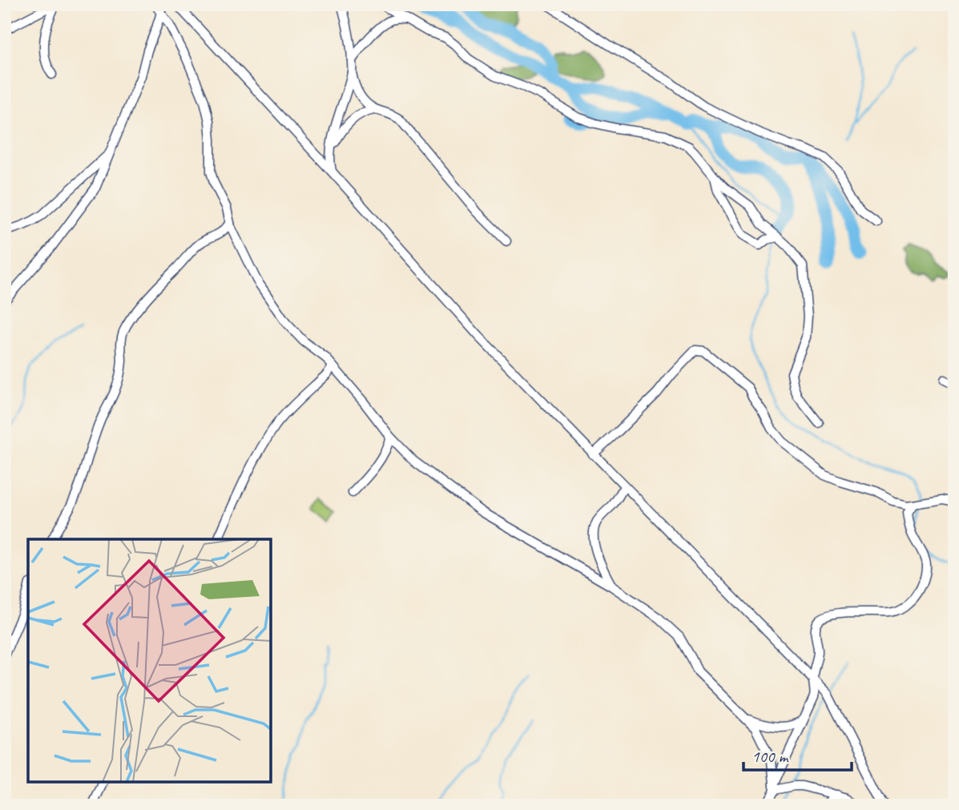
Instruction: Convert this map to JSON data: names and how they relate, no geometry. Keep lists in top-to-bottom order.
{
  "scale_bar": "100 m"
}
